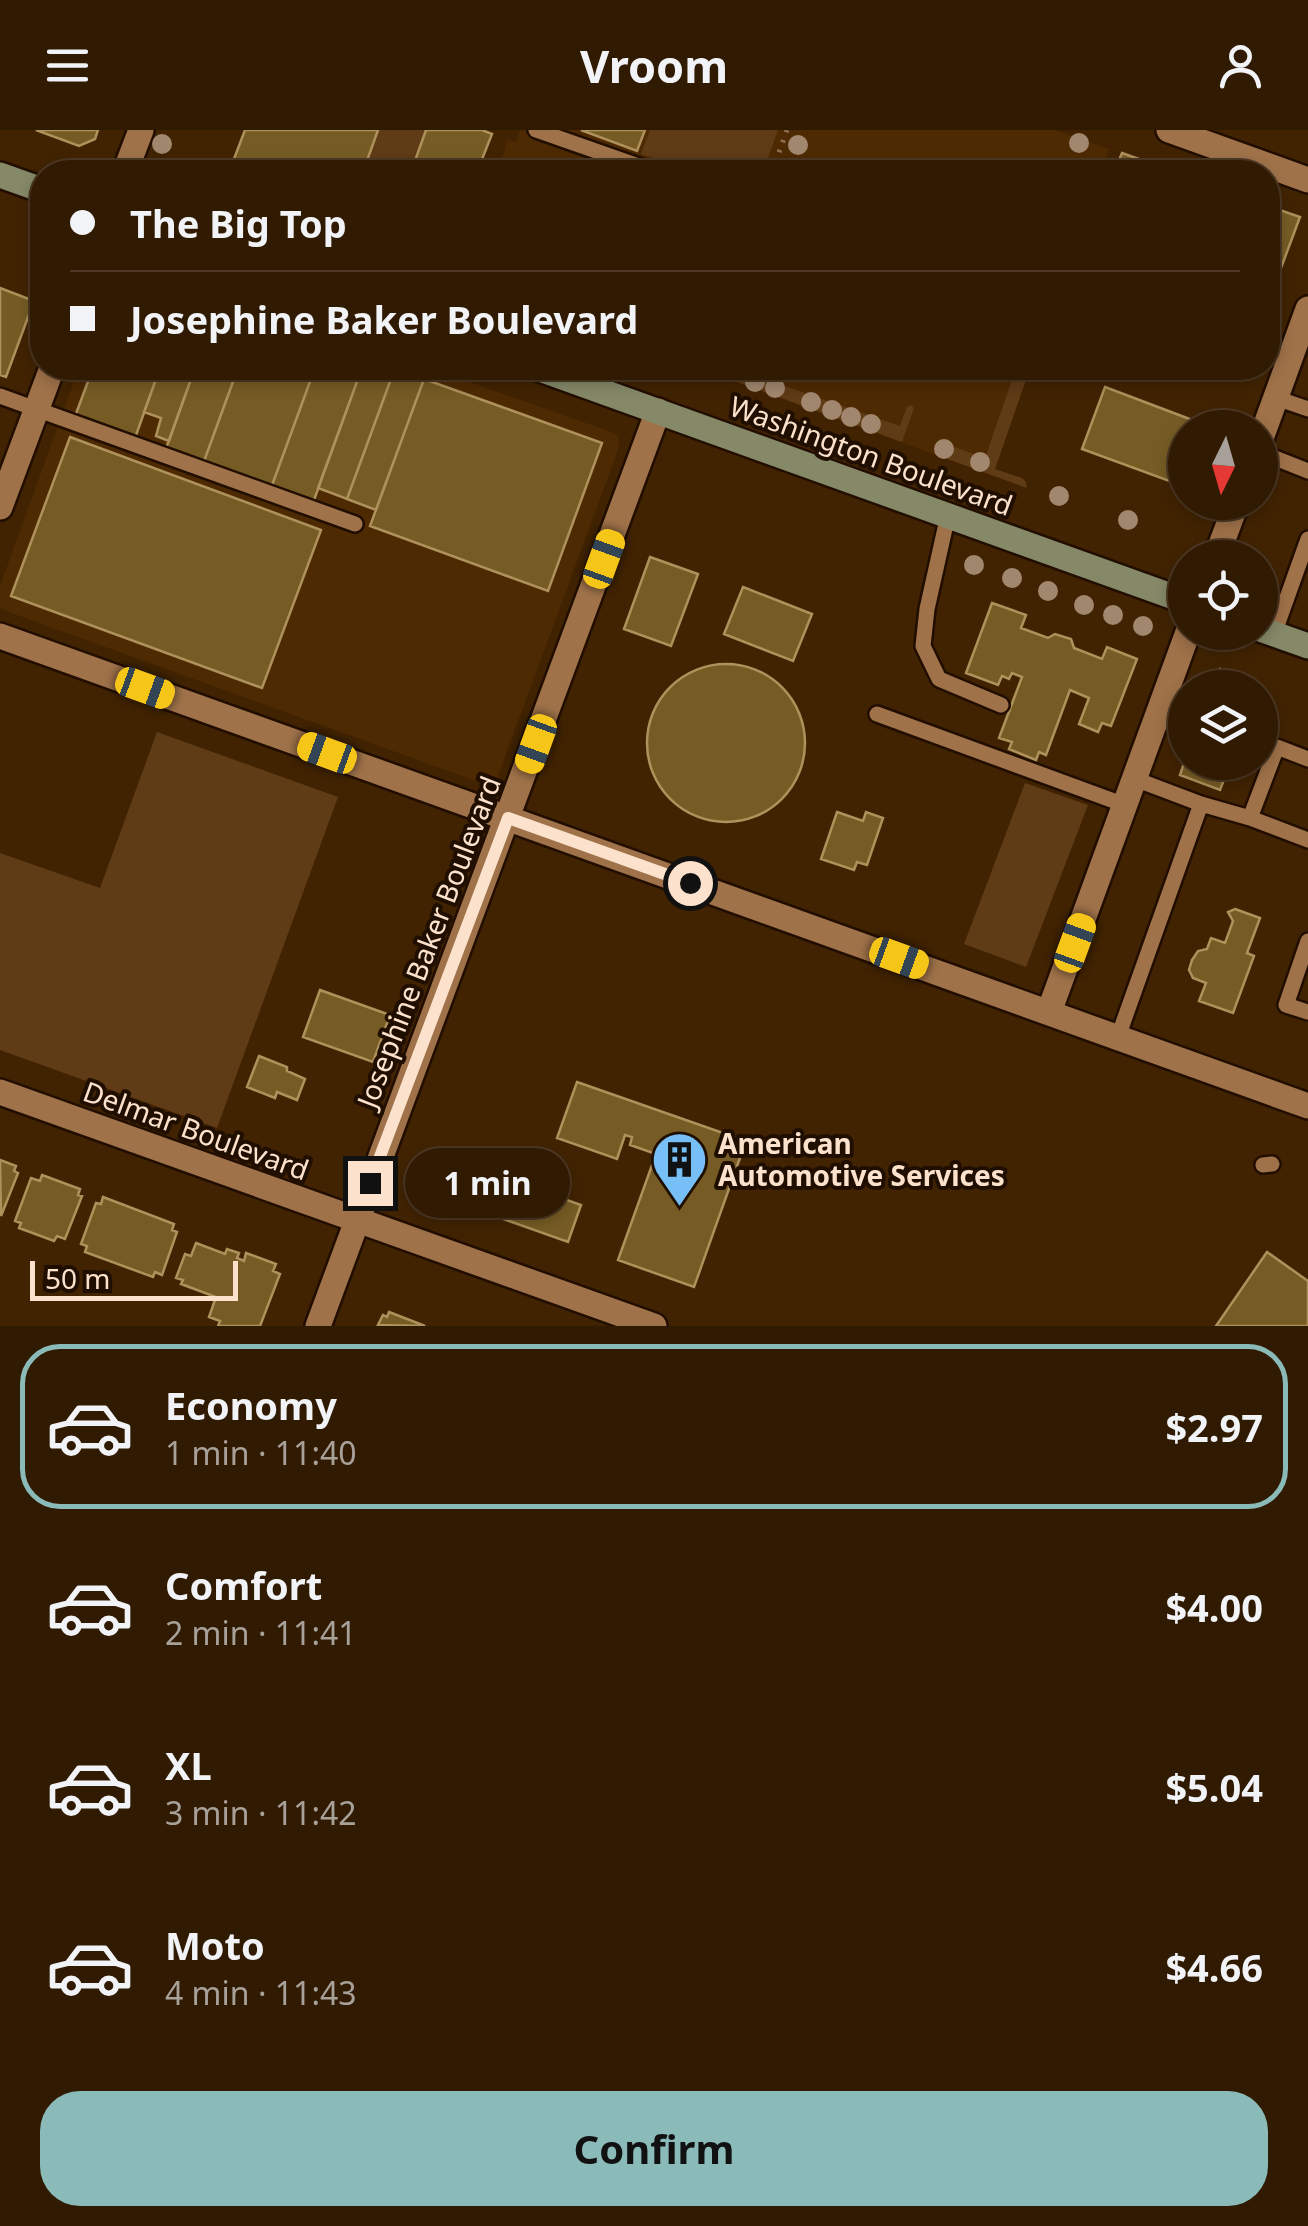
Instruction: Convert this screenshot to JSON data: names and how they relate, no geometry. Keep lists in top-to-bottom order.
{
  "streets": {
    "main road": ["Washington Boulevard"],
    "street": ["Josephine Baker Boulevard", "Delmar Boulevard"]
  },
  "crossings": [
    ["Washington Boulevard", "Josephine Baker Boulevard"],
    ["Josephine Baker Boulevard", "Delmar Boulevard"]
  ],
  "places": {
    "building": ["American Automotive Services"]
  },
  "scale_bar": "50 m",
  "north": "bottom",
  "page": {
    "header": "Vroom",
    "banner": ["The Big Top", "Josephine Baker Boulevard"],
    "bubble": "1 min",
    "scale": "50 m",
    "list": [
      {
        "name": "Economy",
        "note": "1 min · 11:40",
        "value": "$2.97"
      },
      {
        "name": "Comfort",
        "note": "2 min · 11:41",
        "value": "$4.00"
      },
      {
        "name": "XL",
        "note": "3 min · 11:42",
        "value": "$5.04"
      },
      {
        "name": "Moto",
        "note": "4 min · 11:43",
        "value": "$4.66"
      }
    ],
    "buttons": "Confirm"
  }
}
